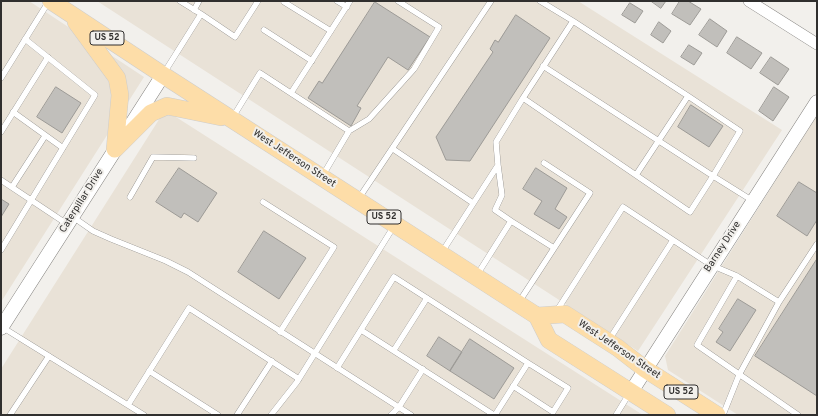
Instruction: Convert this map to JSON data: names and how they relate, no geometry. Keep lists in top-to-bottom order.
{
  "streets": {
    "main road": ["US 52", "West Jefferson Street"],
    "street": ["Caterpillar Drive", "Barney Drive"]
  },
  "crossings": [
    ["US 52", "West Jefferson Street"],
    ["US 52", "Barney Drive"],
    ["West Jefferson Street", "Caterpillar Drive"],
    ["West Jefferson Street", "Barney Drive"]
  ]
}
